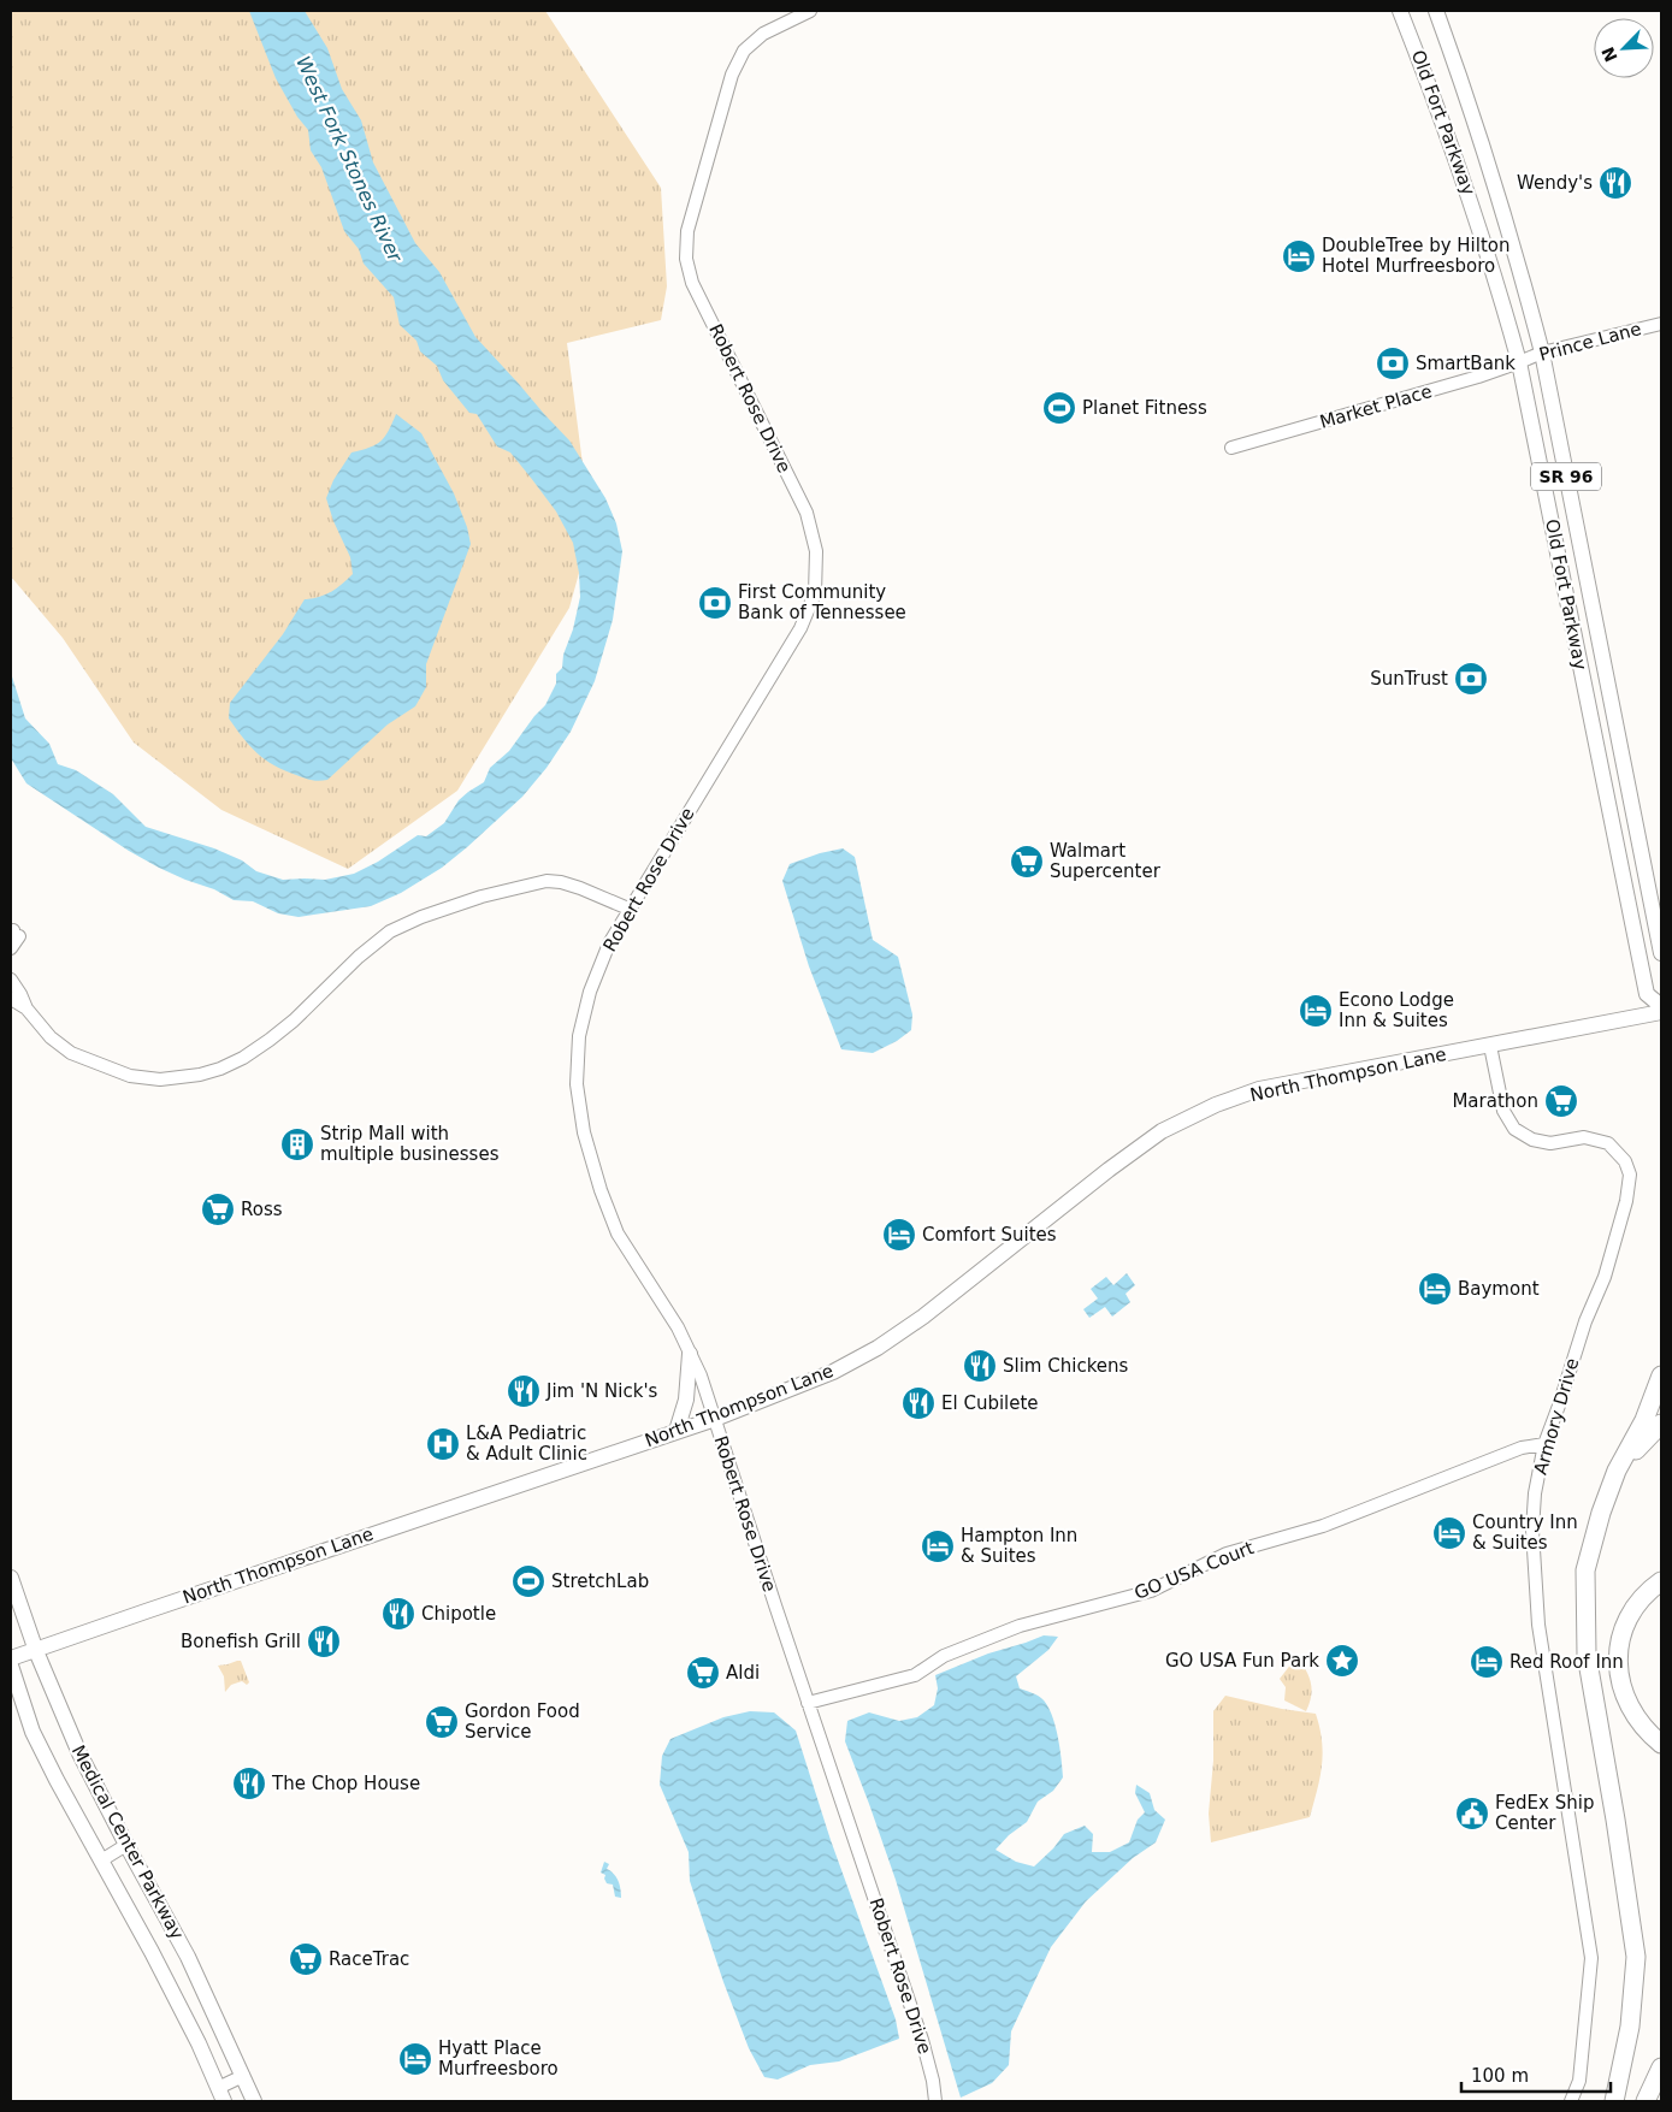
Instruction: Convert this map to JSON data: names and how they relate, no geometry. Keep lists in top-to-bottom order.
{
  "streets": {
    "main road": [
      "Old Fort Parkway",
      "SR 96",
      "North Thompson Lane",
      "Medical Center Parkway"
    ],
    "street": [
      "Prince Lane",
      "Robert Rose Drive",
      "Market Place",
      "Armory Drive",
      "GO USA Court"
    ]
  },
  "crossings": [
    ["Old Fort Parkway", "Prince Lane"],
    ["Old Fort Parkway", "Market Place"],
    ["Prince Lane", "Market Place"],
    ["Robert Rose Drive", "North Thompson Lane"],
    ["Robert Rose Drive", "GO USA Court"],
    ["North Thompson Lane", "Armory Drive"],
    ["North Thompson Lane", "Medical Center Parkway"],
    ["Armory Drive", "GO USA Court"]
  ],
  "water": ["West Fork Stones River"],
  "places": {
    "restaurant": [
      "Wendy's",
      "Slim Chickens",
      "Jim 'N Nick's",
      "El Cubilete",
      "Chipotle",
      "Bonefish Grill",
      "The Chop House"
    ],
    "hotel": [
      "DoubleTree by Hilton Hotel Murfreesboro",
      "Econo Lodge Inn & Suites",
      "Comfort Suites",
      "Baymont",
      "Country Inn & Suites",
      "Hampton Inn & Suites",
      "Red Roof Inn",
      "Hyatt Place Murfreesboro"
    ],
    "bank": ["SmartBank", "First Community Bank of Tennessee", "SunTrust"],
    "sports": ["Planet Fitness", "StretchLab"],
    "supermarket": [
      "Walmart Supercenter",
      "Marathon",
      "Ross",
      "Aldi",
      "Gordon Food Service",
      "RaceTrac"
    ],
    "building": ["Strip Mall with multiple businesses"],
    "hospital": ["L&A Pediatric & Adult Clinic"],
    "place": ["GO USA Fun Park"],
    "public building": ["FedEx Ship Center"]
  },
  "scale_bar": "100 m",
  "north": "bottom left"
}
